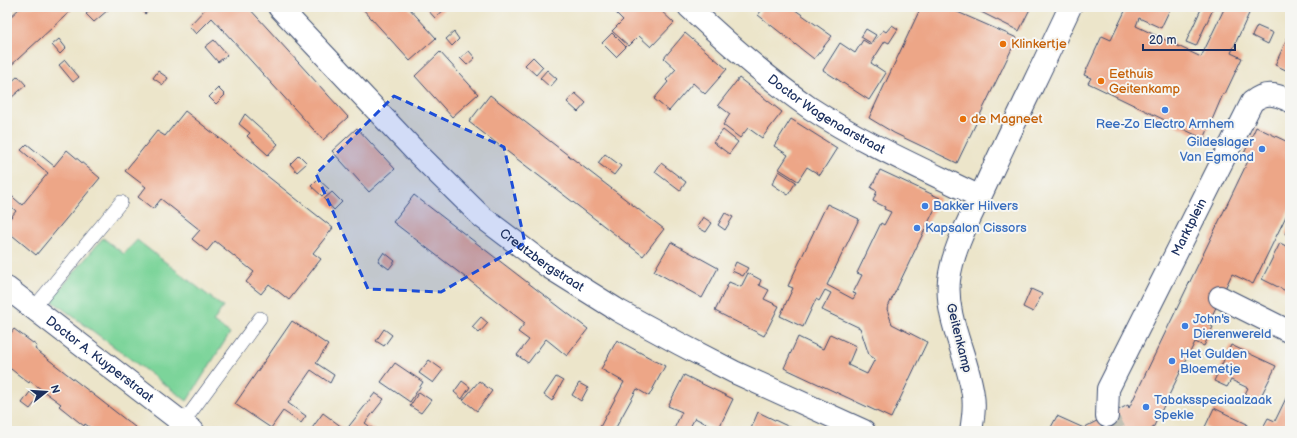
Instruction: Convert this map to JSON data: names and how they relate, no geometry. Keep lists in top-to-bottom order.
{
  "streets": {
    "street": [
      "Doctor Wagenaarstraat",
      "Marktplein",
      "Creutzbergstraat",
      "Geitenkamp",
      "Doctor A. Kuyperstraat"
    ]
  },
  "crossings": [
    ["Doctor Wagenaarstraat", "Geitenkamp"]
  ],
  "places": [
    "Klinkertje",
    "Eethuis Geitenkamp",
    "Ree-Zo Electro Arnhem",
    "de Magneet",
    "Gildeslager Van Egmond",
    "Bakker Hilvers",
    "Kapsalon Cissors",
    "John's Dierenwereld",
    "Het Gulden Bloemetje",
    "Tabaksspeciaalzaak Spekle"
  ],
  "scale_bar": "20 m",
  "north": "right"
}
